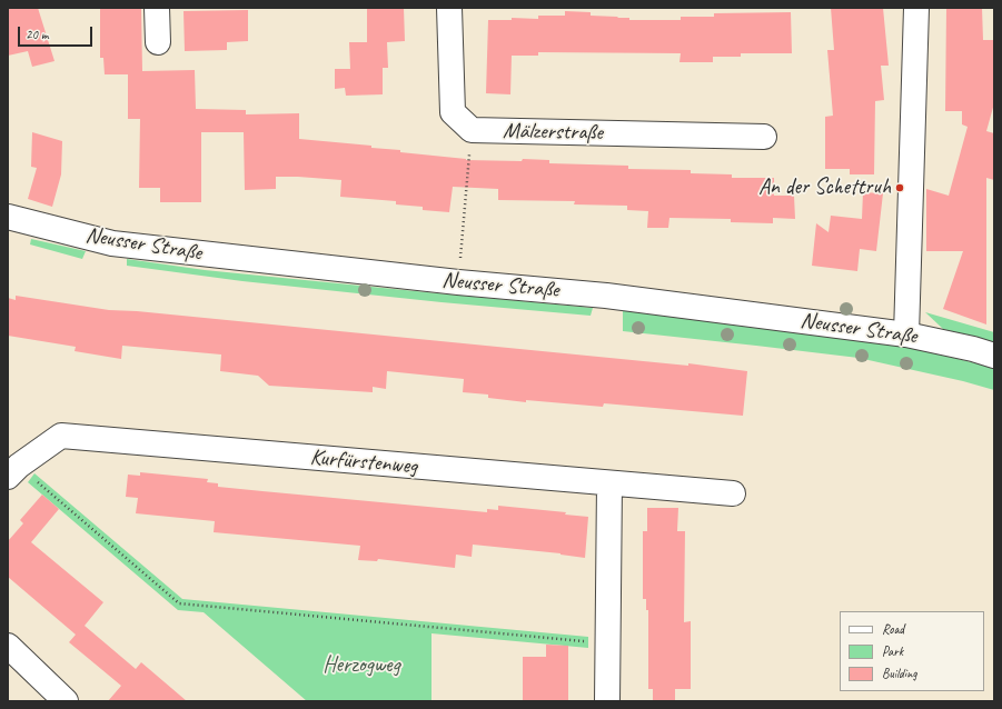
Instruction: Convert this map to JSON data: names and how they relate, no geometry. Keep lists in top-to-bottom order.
{
  "streets": {
    "street": ["Mälzerstraße", "Neusser Straße", "Kurfürstenweg"]
  },
  "parks": ["Herzogweg"],
  "places": ["An der Schettruh"],
  "legend": ["Road", "Park", "Building"],
  "scale_bar": "20 m"
}
